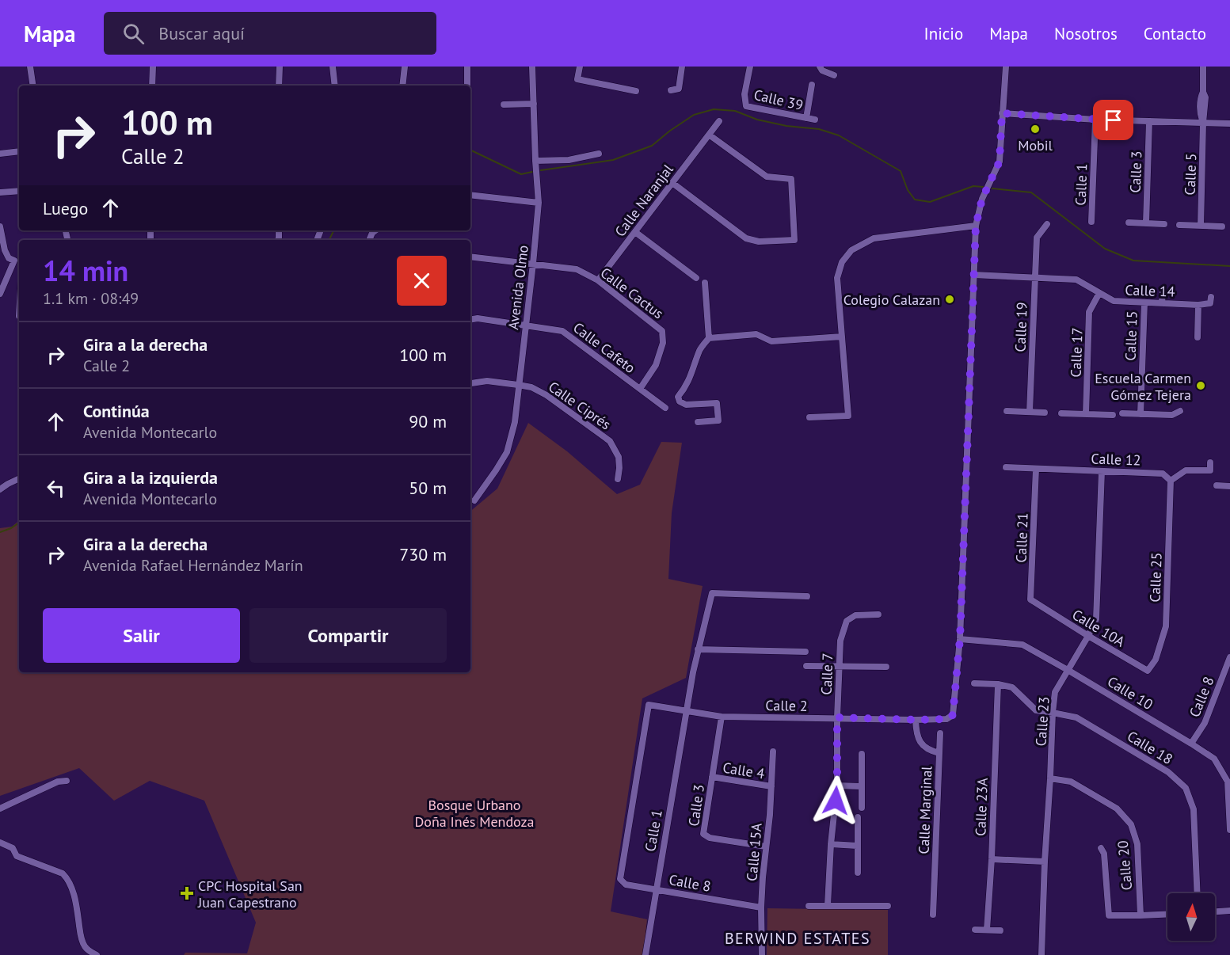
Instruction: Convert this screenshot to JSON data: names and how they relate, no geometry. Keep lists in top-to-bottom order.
{
  "streets": {
    "street": [
      "Calle 39",
      "Calle 3",
      "Calle 5",
      "Calle 1",
      "Calle Naranjal",
      "Avenida Olmo",
      "Calle 14",
      "Calle Cactus",
      "Calle 19",
      "Calle 15",
      "Calle Cafeto",
      "Calle 17",
      "Calle Ciprés",
      "Calle 12",
      "Calle 21",
      "Calle 25",
      "Calle 10A",
      "Calle 7",
      "Calle 10",
      "Calle 8",
      "Calle 2",
      "Calle 23",
      "Calle 18",
      "Calle 4",
      "Calle 23A",
      "Calle Marginal",
      "Calle 15A",
      "Calle 20"
    ]
  },
  "crossings": [
    ["Calle 3", "Calle 2"],
    ["Calle 3", "Calle 4"],
    ["Calle 3", "Calle 15A"],
    ["Calle 1", "Calle 8"],
    ["Calle 1", "Calle 2"],
    ["Calle Naranjal", "Calle Cactus"],
    ["Avenida Olmo", "Calle Cactus"],
    ["Avenida Olmo", "Calle Cafeto"],
    ["Avenida Olmo", "Calle Ciprés"],
    ["Calle 14", "Calle 19"],
    ["Calle 14", "Calle 15"],
    ["Calle 14", "Calle 17"],
    ["Calle Cactus", "Calle Cafeto"],
    ["Calle 12", "Calle 21"],
    ["Calle 12", "Calle 25"],
    ["Calle 12", "Calle 23"],
    ["Calle 21", "Calle 10A"],
    ["Calle 25", "Calle 10A"],
    ["Calle 10A", "Calle 23"],
    ["Calle 7", "Calle 2"],
    ["Calle 10", "Calle 8"],
    ["Calle 10", "Calle 2"],
    ["Calle 10", "Calle 23"],
    ["Calle 8", "Calle 2"],
    ["Calle 8", "Calle 15A"],
    ["Calle 2", "Calle Marginal"],
    ["Calle 23", "Calle 18"],
    ["Calle 23", "Calle 20"],
    ["Calle 18", "Calle 23A"],
    ["Calle 4", "Calle 15A"]
  ],
  "districts": ["BERWIND ESTATES"],
  "parks": ["Bosque Urbano Doña Inés Mendoza"],
  "places": {
    "other": ["Mobil", "Colegio Calazan", "Escuela Carmen Gómez Tejera"],
    "health": ["CPC Hospital San Juan Capestrano"]
  },
  "north": "top",
  "page": {
    "header": "Mapa",
    "search": "Buscar aquí",
    "nav": [
      "Inicio",
      "Mapa",
      "Nosotros",
      "Contacto"
    ],
    "turn": ["100 m", "Calle 2"],
    "then": "Luego",
    "heading": ["14 min", "1.1 km · 08:49"],
    "list": [
      {
        "name": "Gira a la derecha",
        "note": "Calle 2",
        "value": "100 m"
      },
      {
        "name": "Continúa",
        "note": "Avenida Montecarlo",
        "value": "90 m"
      },
      {
        "name": "Gira a la izquierda",
        "note": "Avenida Montecarlo",
        "value": "50 m"
      },
      {
        "name": "Gira a la derecha",
        "note": "Avenida Rafael Hernández Marín",
        "value": "730 m"
      }
    ],
    "buttons": ["Salir", "Compartir"]
  }
}
